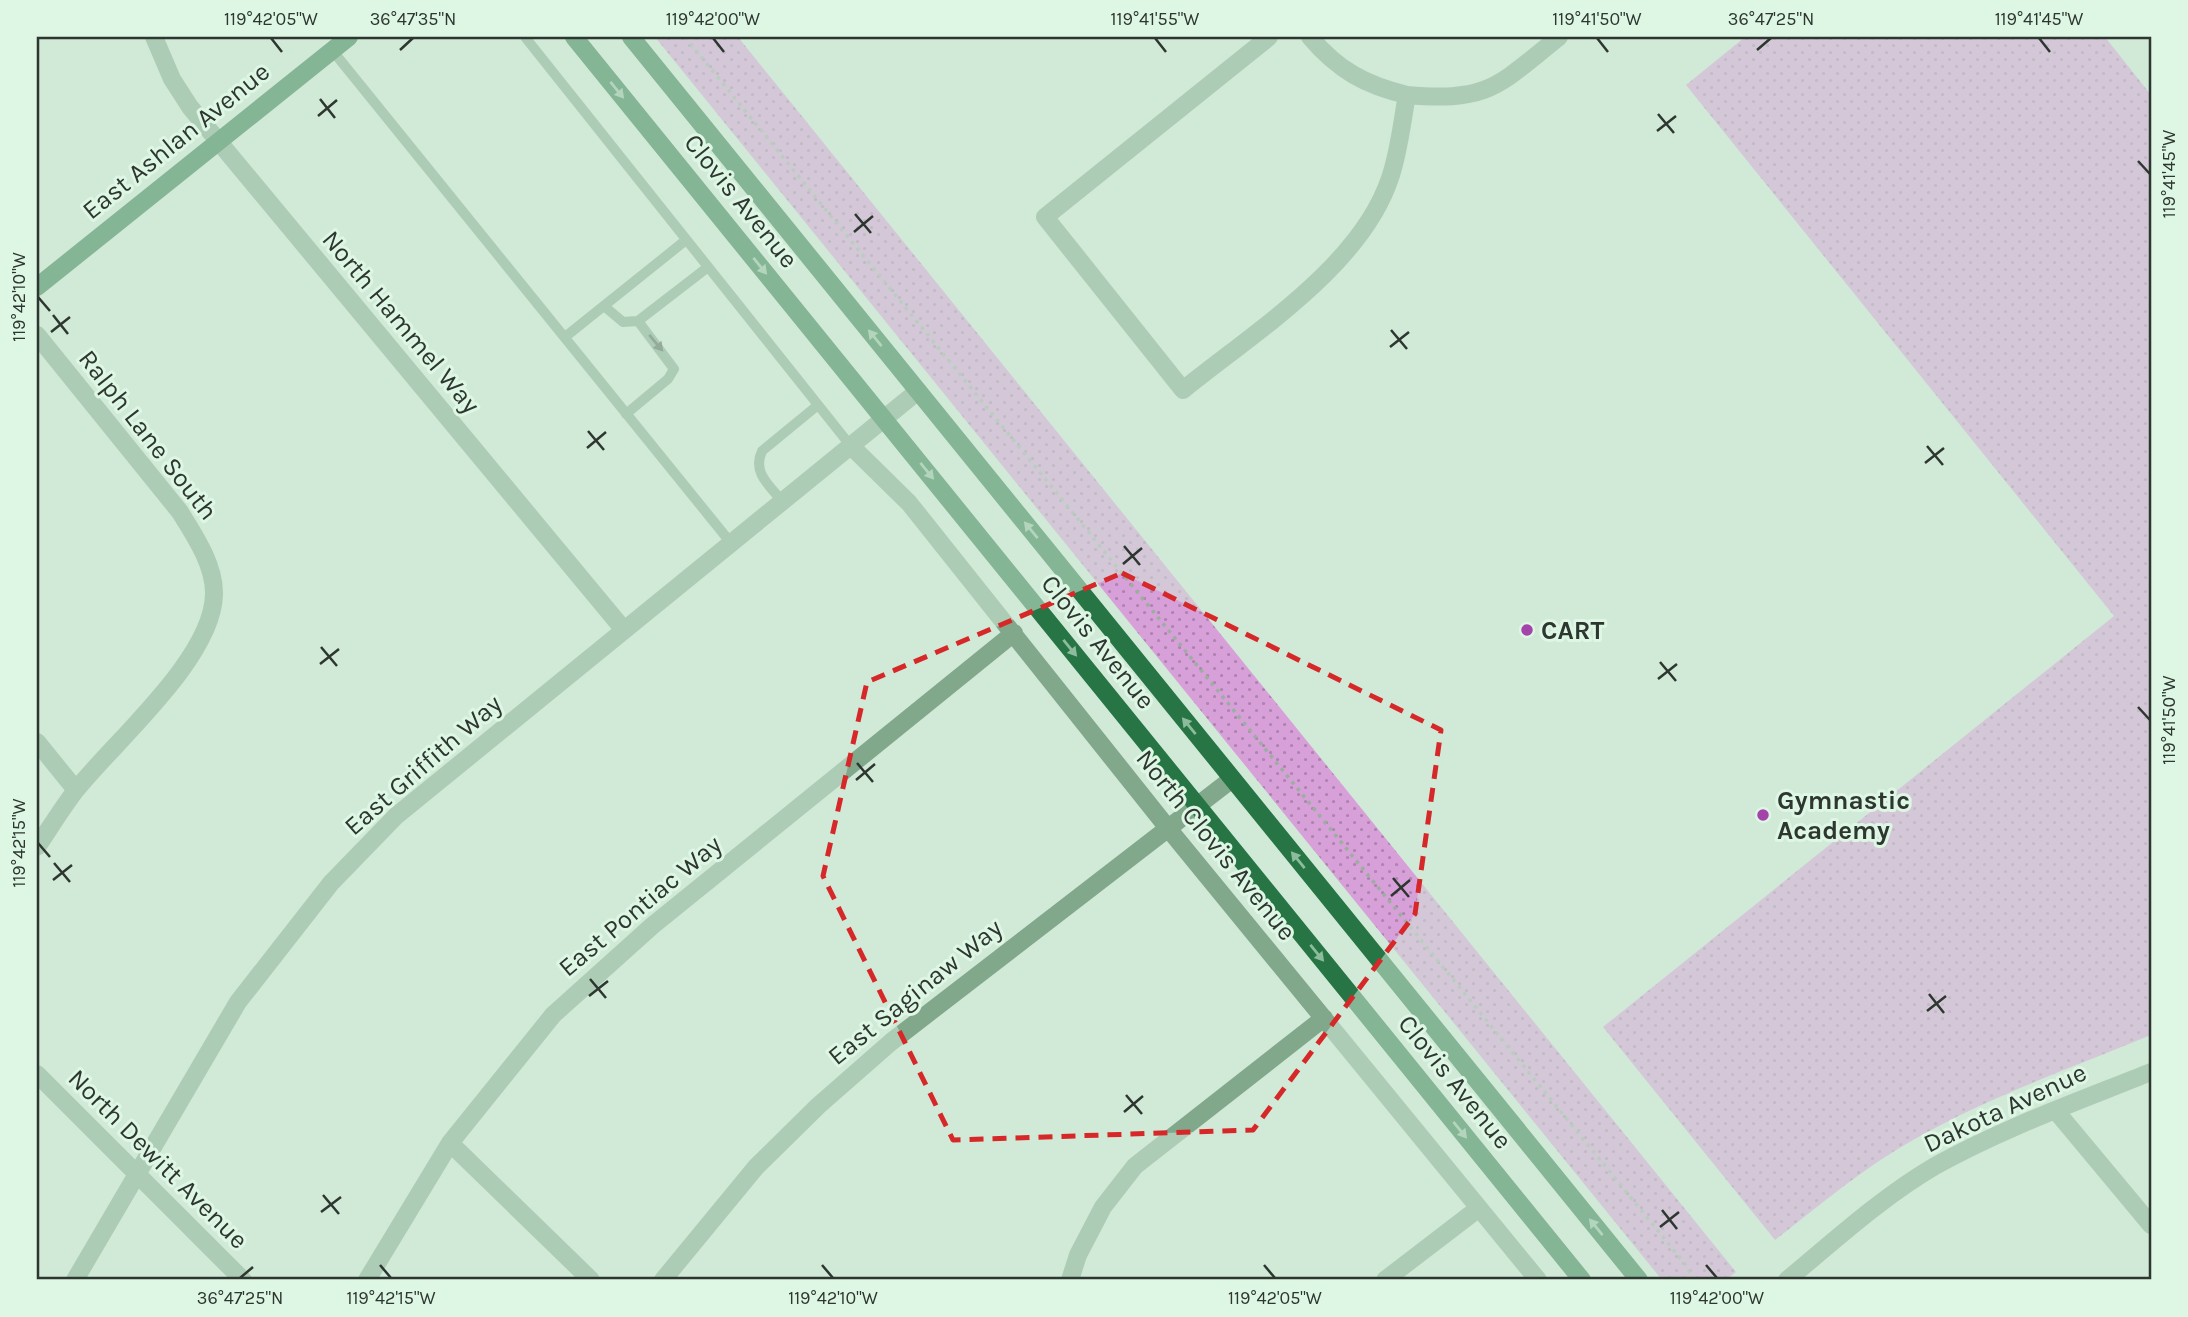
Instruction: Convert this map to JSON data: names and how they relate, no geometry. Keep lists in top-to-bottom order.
{
  "streets": {
    "main road": ["East Ashlan Avenue", "Clovis Avenue"],
    "street": [
      "North Hammel Way",
      "Ralph Lane South",
      "East Griffith Way",
      "North Clovis Avenue",
      "East Pontiac Way",
      "East Saginaw Way",
      "Dakota Avenue",
      "North Dewitt Avenue"
    ]
  },
  "crossings": [
    ["East Ashlan Avenue", "North Hammel Way"],
    ["Clovis Avenue", "East Griffith Way"],
    ["Clovis Avenue", "East Saginaw Way"],
    ["North Hammel Way", "East Griffith Way"],
    ["East Griffith Way", "North Clovis Avenue"],
    ["East Griffith Way", "North Dewitt Avenue"],
    ["North Clovis Avenue", "East Pontiac Way"],
    ["North Clovis Avenue", "East Saginaw Way"]
  ],
  "places": ["CART", "Gymnastic Academy"],
  "coordinates": [
    "119°42'05\"W",
    "36°47'35\"N",
    "119°42'00\"W",
    "119°41'55\"W",
    "119°41'50\"W",
    "36°47'25\"N",
    "119°41'45\"W",
    "119°42'10\"W",
    "119°42'15\"W"
  ]
}
